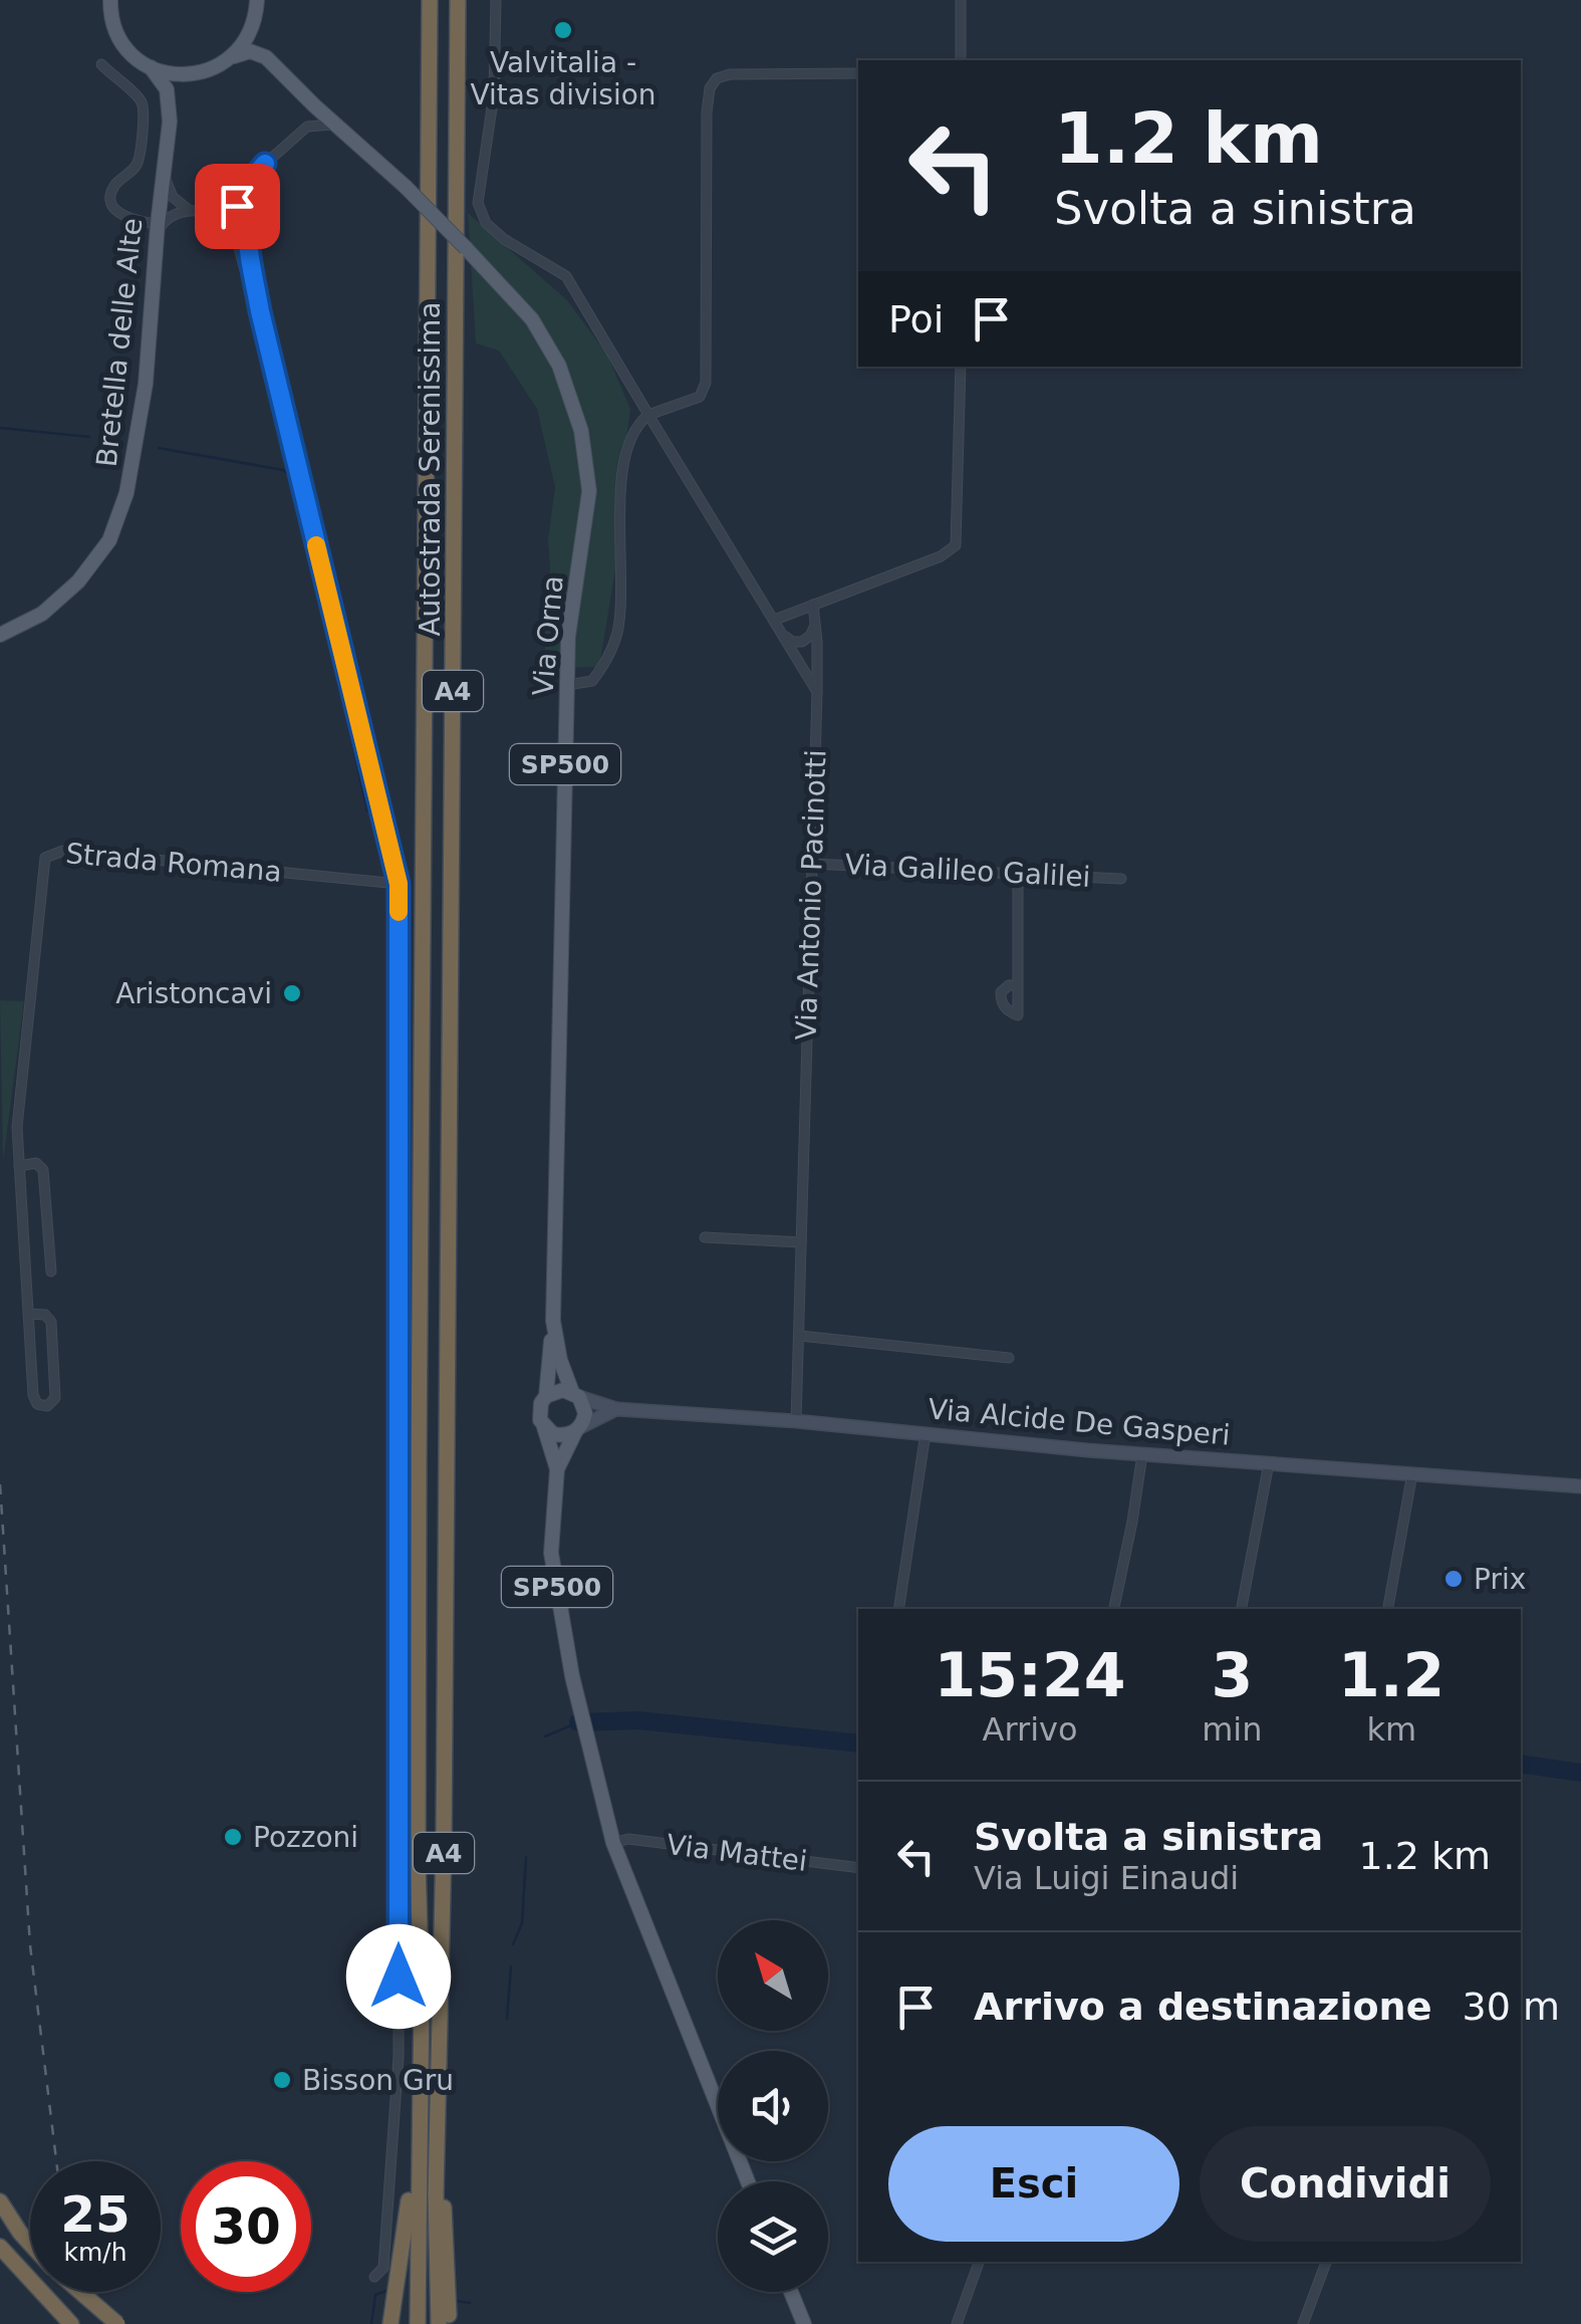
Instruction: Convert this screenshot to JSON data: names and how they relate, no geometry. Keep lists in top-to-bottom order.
{
  "streets": {
    "highway": ["Autostrada Serenissima", "A4"],
    "main road": [
      "Bretella delle Alte",
      "Via Orna",
      "SP500",
      "Via Alcide De Gasperi"
    ],
    "street": [
      "Strada Romana",
      "Via Galileo Galilei",
      "Via Antonio Pacinotti",
      "Via Mattei"
    ]
  },
  "crossings": [
    ["Bretella delle Alte", "Via Orna"],
    ["Via Orna", "SP500"],
    ["Via Orna", "Via Alcide De Gasperi"],
    ["SP500", "Via Alcide De Gasperi"],
    ["SP500", "Via Mattei"],
    ["Via Galileo Galilei", "Via Antonio Pacinotti"],
    ["Via Antonio Pacinotti", "Via Alcide De Gasperi"]
  ],
  "places": [
    "Valvitalia - Vitas division",
    "Aristoncavi",
    "Prix",
    "Pozzoni",
    "Bisson Gru"
  ],
  "north": "top left",
  "page": {
    "turn": ["1.2 km", "Svolta a sinistra"],
    "then": "Poi",
    "eta": [
      "15:24",
      "Arrivo",
      "3",
      "min",
      "1.2",
      "km"
    ],
    "list": [
      {
        "name": "Svolta a sinistra",
        "note": "Via Luigi Einaudi",
        "value": "1.2 km"
      },
      {
        "name": "Arrivo a destinazione",
        "value": "30 m"
      }
    ],
    "buttons": ["Esci", "Condividi"],
    "speed": "25 km/h",
    "limit": "30"
  }
}
